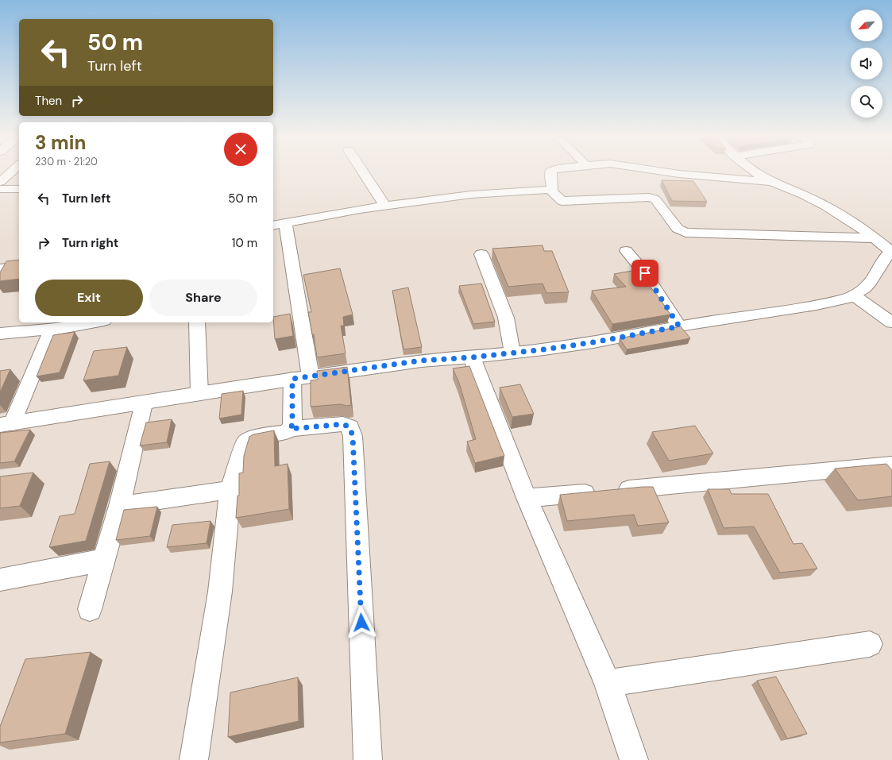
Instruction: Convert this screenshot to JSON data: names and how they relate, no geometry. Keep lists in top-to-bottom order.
{
  "north": "bottom left",
  "page": {
    "turn": ["50 m", "Turn left"],
    "then": "Then",
    "heading": ["3 min", "230 m · 21:20"],
    "list": [
      {
        "name": "Turn left",
        "value": "50 m"
      },
      {
        "name": "Turn right",
        "value": "10 m"
      }
    ],
    "buttons": ["Exit", "Share"]
  }
}
